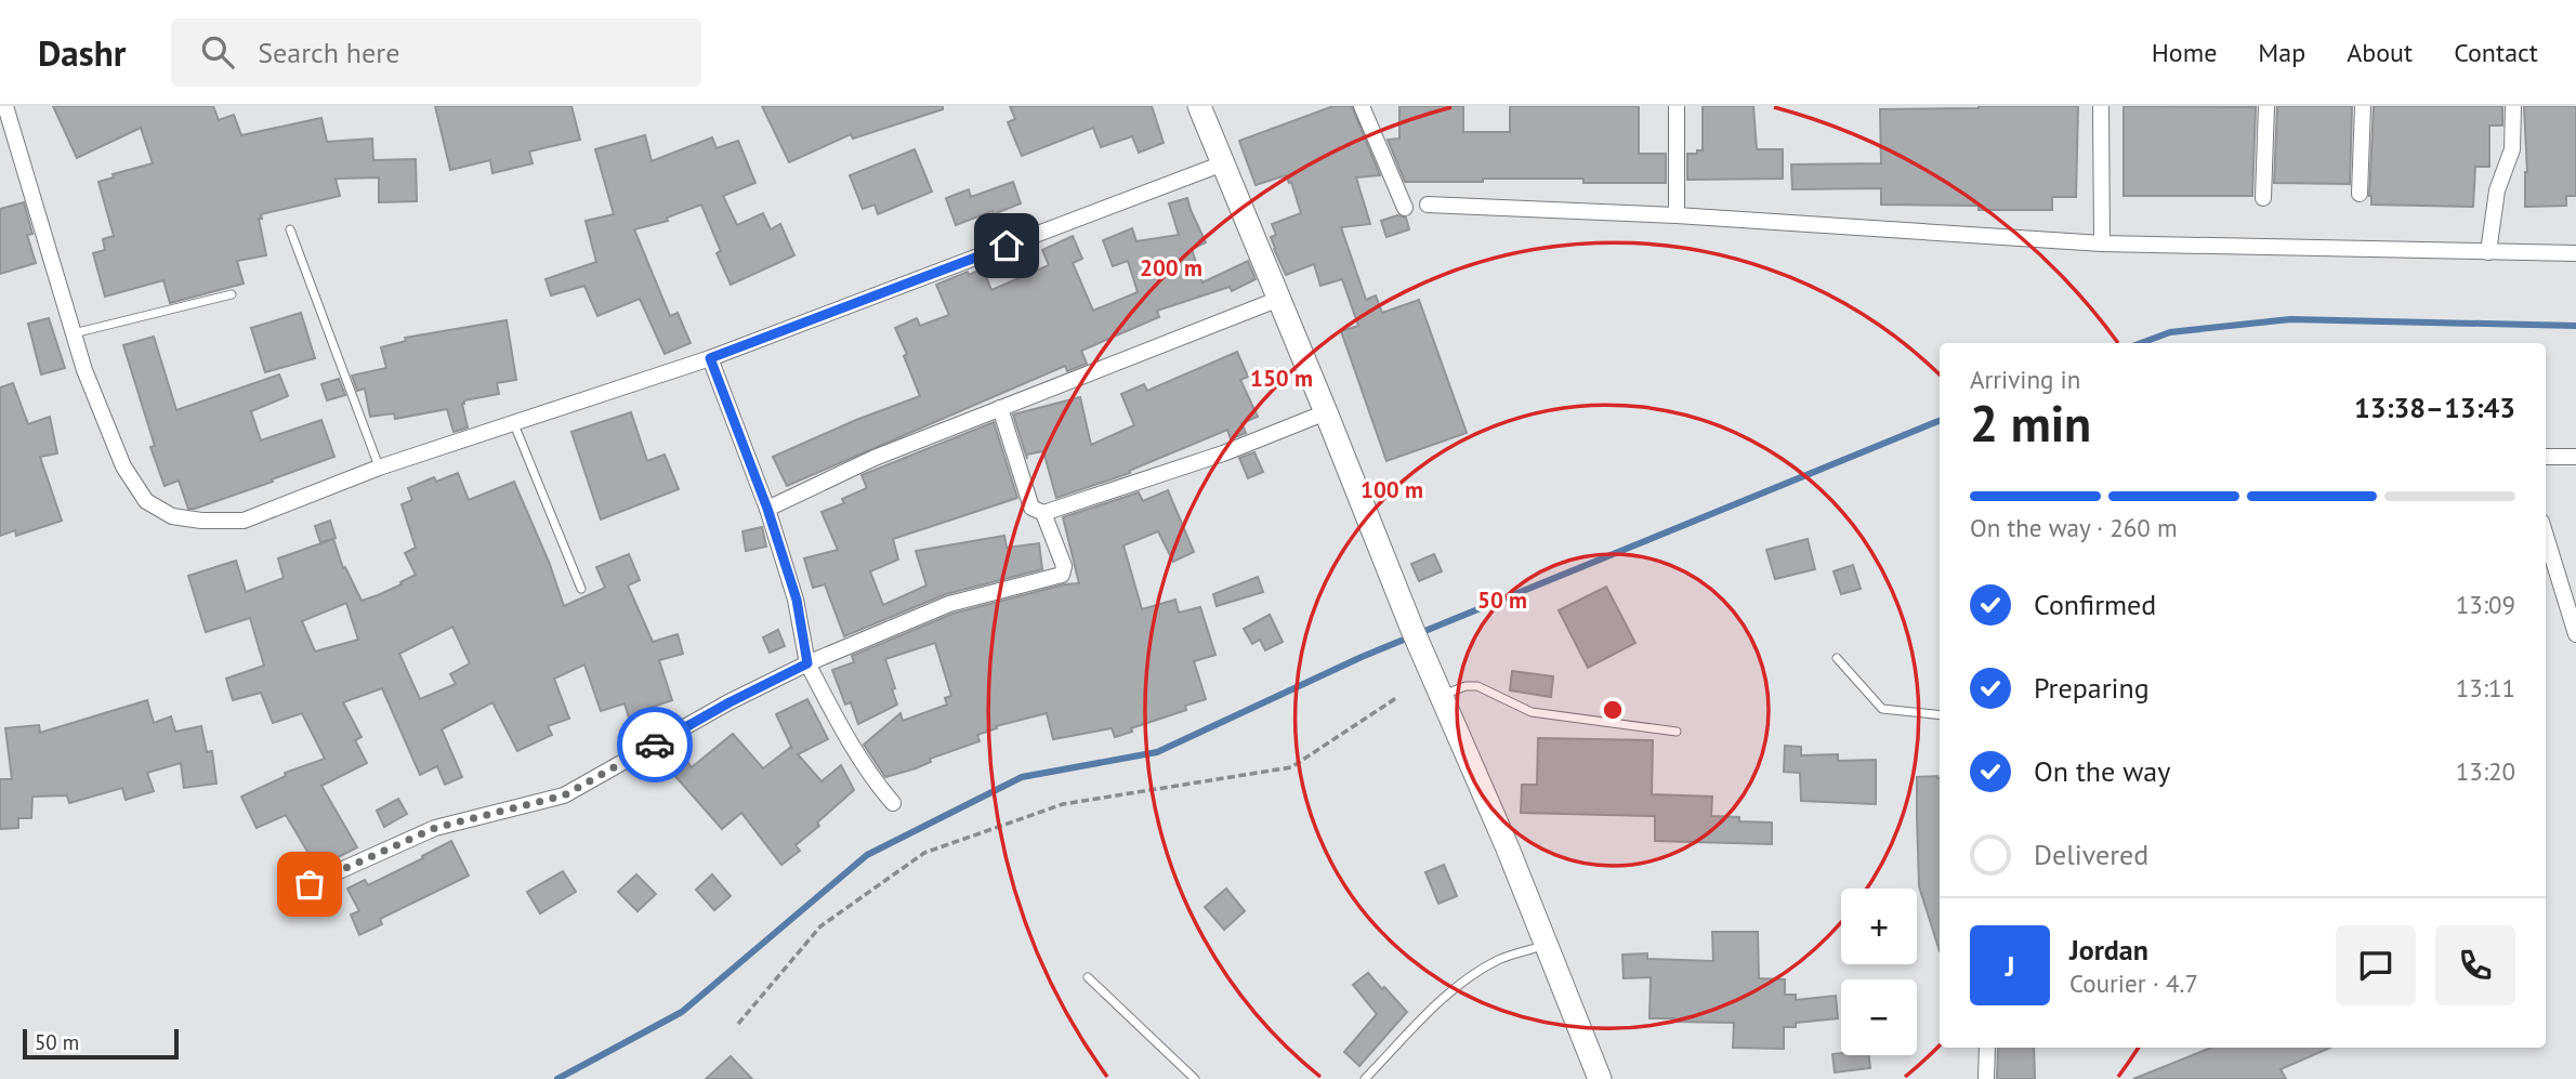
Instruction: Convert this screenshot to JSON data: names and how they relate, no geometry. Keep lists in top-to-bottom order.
{
  "scale_bar": "50 m",
  "page": {
    "header": "Dashr",
    "search": "Search here",
    "nav": [
      "Home",
      "Map",
      "About",
      "Contact"
    ],
    "heading": ["2 min", "Arriving in", "13:38–13:43"],
    "panel": ["Jordan", "Courier · 4.7"],
    "bar": "On the way · 260 m",
    "list": [
      ["Confirmed", "13:09"],
      ["Preparing", "13:11"],
      ["On the way", "13:20"],
      "Delivered"
    ],
    "map_buttons": ["+", "−"],
    "round": "J",
    "scale": "50 m"
  },
  "rings": [
    "200 m",
    "150 m",
    "100 m",
    "50 m"
  ]
}
